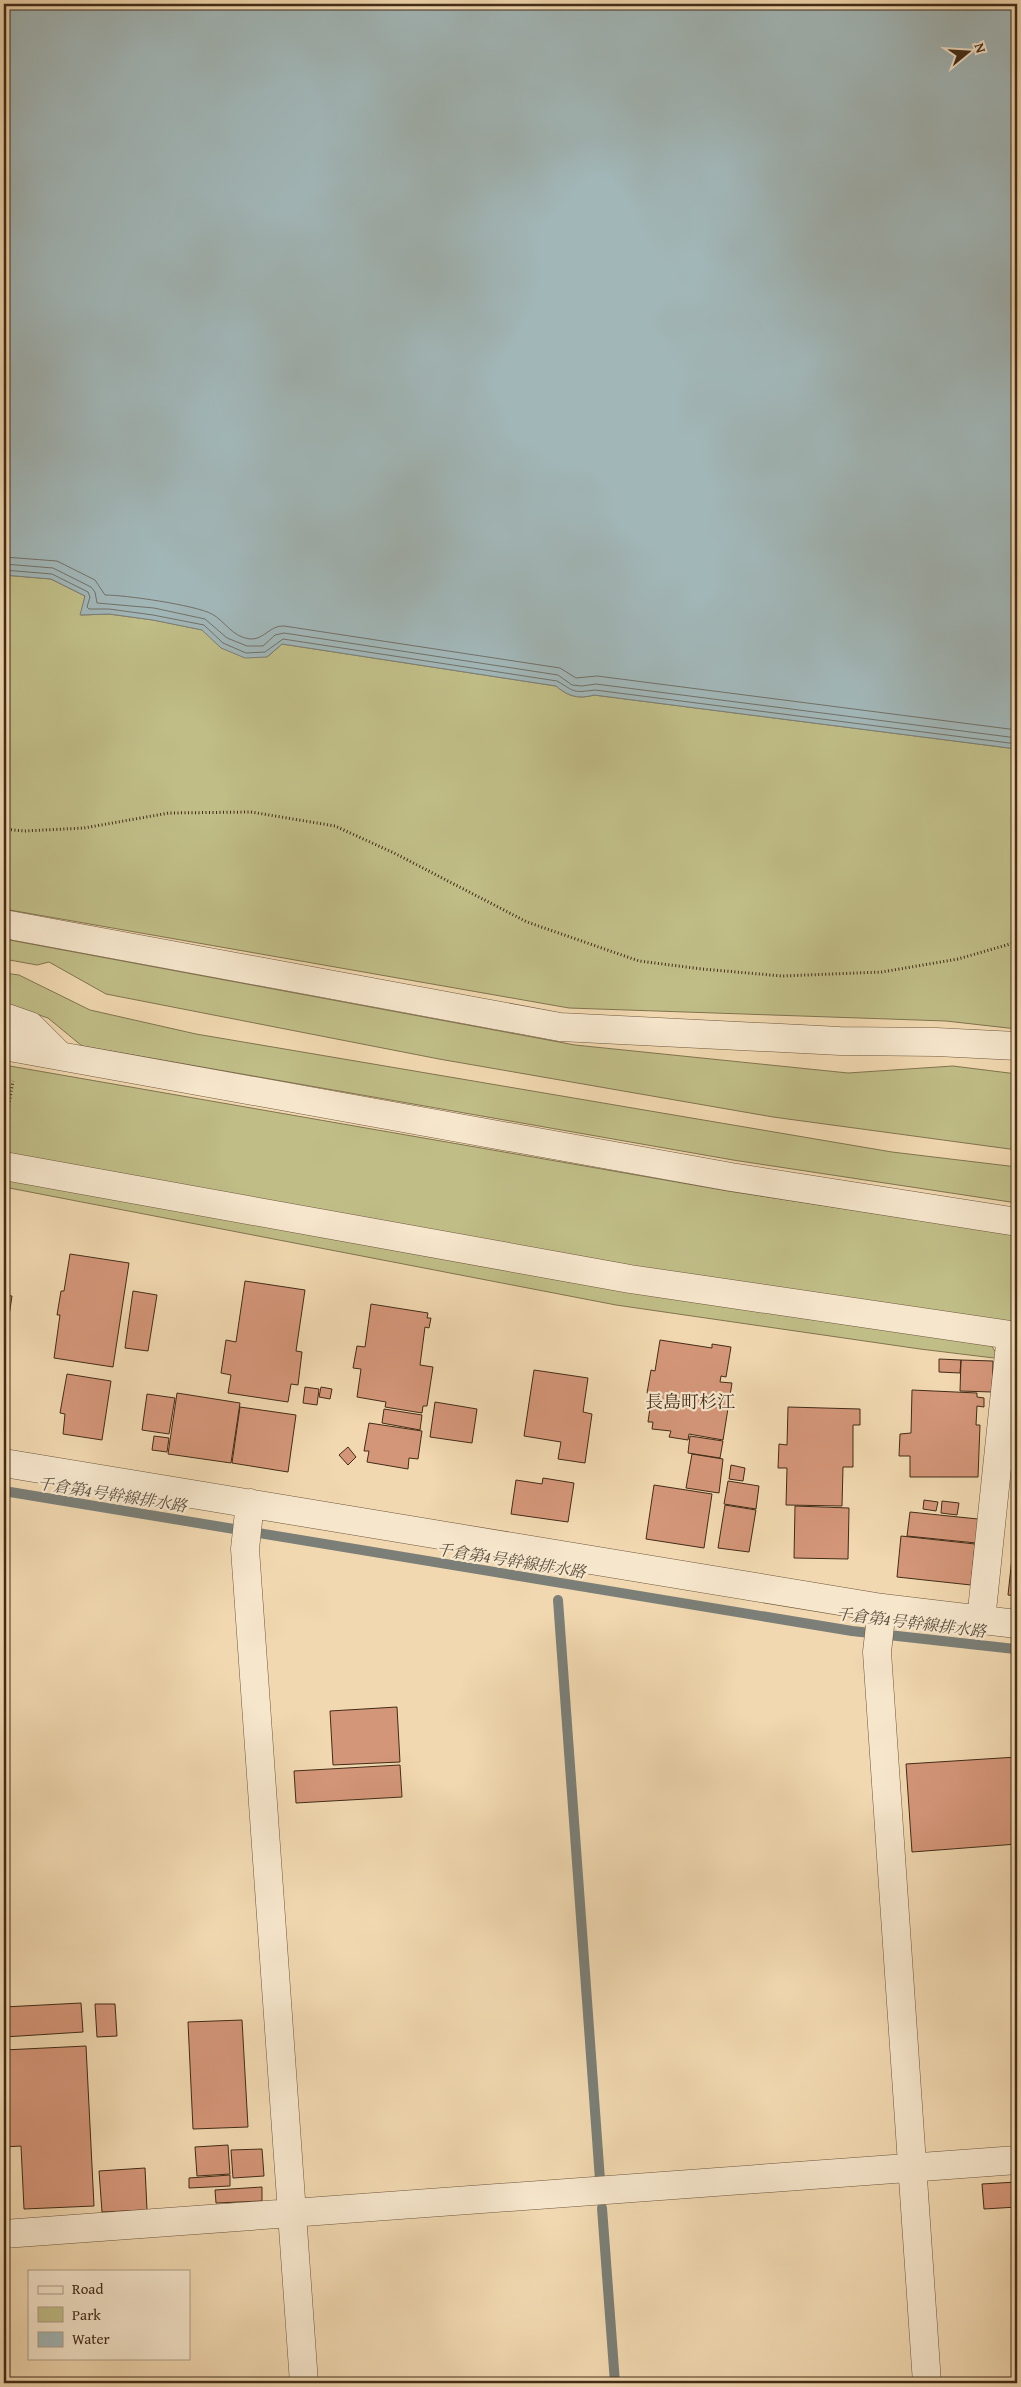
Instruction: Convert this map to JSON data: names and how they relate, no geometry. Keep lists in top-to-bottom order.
{
  "districts": ["長島町杉江"],
  "water": ["千倉第4号幹線排水路"],
  "legend": ["Road", "Park", "Water"],
  "north": "right"
}
